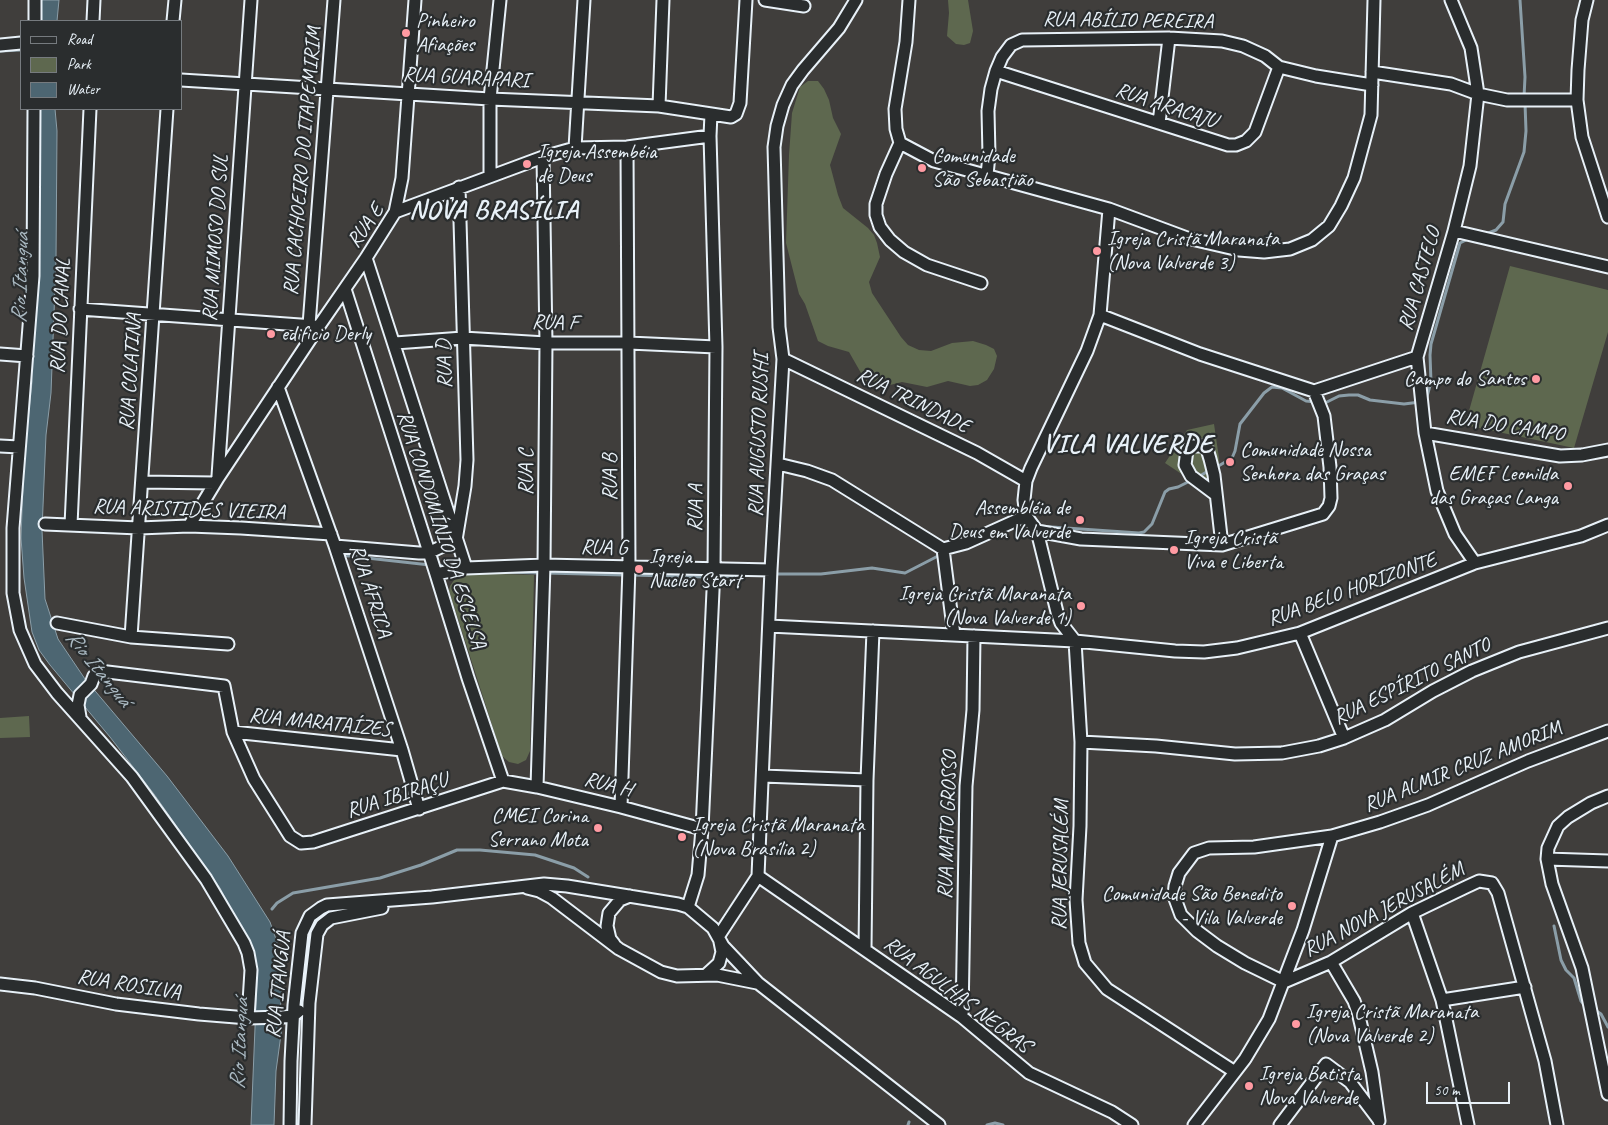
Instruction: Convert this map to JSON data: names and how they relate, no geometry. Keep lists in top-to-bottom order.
{
  "streets": {
    "street": [
      "RUA ABÍLIO PEREIRA",
      "RUA GUARAPARI",
      "RUA ARACAJU",
      "RUA CACHOEIRO DO ITAPEMIRIM",
      "RUA E",
      "RUA MIMOSO DO SUL",
      "RUA CASTELO",
      "RUA DO CANAL",
      "RUA F",
      "RUA D",
      "RUA COLATINA",
      "RUA TRINDADE",
      "RUA DO CAMPO",
      "RUA AUGUSTO RUSHI",
      "RUA C",
      "RUA B",
      "RUA A",
      "RUA ARISTIDES VIEIRA",
      "RUA CONDOMÍNIO DA ESCELSA",
      "RUA G",
      "RUA BELO HORIZONTE",
      "RUA ÁFRICA",
      "RUA ESPÍRITO SANTO",
      "RUA MARATAÍZES",
      "RUA ALMIR CRUZ AMORIM",
      "RUA H",
      "RUA IBIRAÇU",
      "RUA MATO GROSSO",
      "RUA JERUSALÉM",
      "RUA NOVA JERUSALÉM",
      "RUA ROSILVA",
      "RUA ITANGUÁ",
      "RUA AGULHAS NEGRAS"
    ]
  },
  "crossings": [
    ["RUA ABÍLIO PEREIRA", "RUA ARACAJU"],
    ["RUA GUARAPARI", "RUA CACHOEIRO DO ITAPEMIRIM"],
    ["RUA GUARAPARI", "RUA MIMOSO DO SUL"],
    ["RUA CACHOEIRO DO ITAPEMIRIM", "RUA E"],
    ["RUA E", "RUA MIMOSO DO SUL"],
    ["RUA E", "RUA D"],
    ["RUA E", "RUA C"],
    ["RUA E", "RUA B"],
    ["RUA E", "RUA A"],
    ["RUA E", "RUA ARISTIDES VIEIRA"],
    ["RUA E", "RUA CONDOMÍNIO DA ESCELSA"],
    ["RUA E", "RUA ÁFRICA"],
    ["RUA CASTELO", "RUA DO CAMPO"],
    ["RUA CASTELO", "RUA BELO HORIZONTE"],
    ["RUA DO CANAL", "RUA ARISTIDES VIEIRA"],
    ["RUA F", "RUA D"],
    ["RUA F", "RUA C"],
    ["RUA F", "RUA B"],
    ["RUA F", "RUA A"],
    ["RUA COLATINA", "RUA ARISTIDES VIEIRA"],
    ["RUA TRINDADE", "RUA AUGUSTO RUSHI"],
    ["RUA AUGUSTO RUSHI", "RUA G"],
    ["RUA AUGUSTO RUSHI", "RUA BELO HORIZONTE"],
    ["RUA AUGUSTO RUSHI", "RUA AGULHAS NEGRAS"],
    ["RUA C", "RUA G"],
    ["RUA C", "RUA H"],
    ["RUA B", "RUA G"],
    ["RUA B", "RUA H"],
    ["RUA A", "RUA G"],
    ["RUA A", "RUA H"],
    ["RUA A", "RUA ITANGUÁ"],
    ["RUA ARISTIDES VIEIRA", "RUA ÁFRICA"],
    ["RUA CONDOMÍNIO DA ESCELSA", "RUA G"],
    ["RUA CONDOMÍNIO DA ESCELSA", "RUA H"],
    ["RUA CONDOMÍNIO DA ESCELSA", "RUA IBIRAÇU"],
    ["RUA BELO HORIZONTE", "RUA MATO GROSSO"],
    ["RUA BELO HORIZONTE", "RUA JERUSALÉM"],
    ["RUA ÁFRICA", "RUA MARATAÍZES"],
    ["RUA ÁFRICA", "RUA IBIRAÇU"],
    ["RUA ESPÍRITO SANTO", "RUA JERUSALÉM"],
    ["RUA MARATAÍZES", "RUA IBIRAÇU"],
    ["RUA ALMIR CRUZ AMORIM", "RUA NOVA JERUSALÉM"],
    ["RUA H", "RUA IBIRAÇU"],
    ["RUA MATO GROSSO", "RUA AGULHAS NEGRAS"],
    ["RUA ROSILVA", "RUA ITANGUÁ"]
  ],
  "districts": ["NOVA BRASÍLIA", "VILA VALVERDE"],
  "water": ["Rio Itanguá"],
  "places": [
    "Pinheiro Afiações",
    "Igreja Assembéia de Deus",
    "Comunidade São Sebastião",
    "Igreja Cristã Maranata (Nova Valverde 3)",
    "edificio Derly",
    "Campo do Santos",
    "Comunidade Nossa Senhora das Graças",
    "EMEF Leonilda das Graças Langa",
    "Assembléia de Deus em Valverde",
    "Igreja Cristã Viva e Liberta",
    "Igreja Nucleo Start",
    "Igreja Cristã Maranata (Nova Valverde 1)",
    "CMEI Corina Serrano Mota",
    "Igreja Cristã Maranata (Nova Brasília 2)",
    "Comunidade São Benedito - Vila Valverde",
    "Igreja Cristã Maranata (Nova Valverde 2)",
    "Igreja Batista Nova Valverde"
  ],
  "legend": ["Road", "Park", "Water"],
  "scale_bar": "50 m"
}
